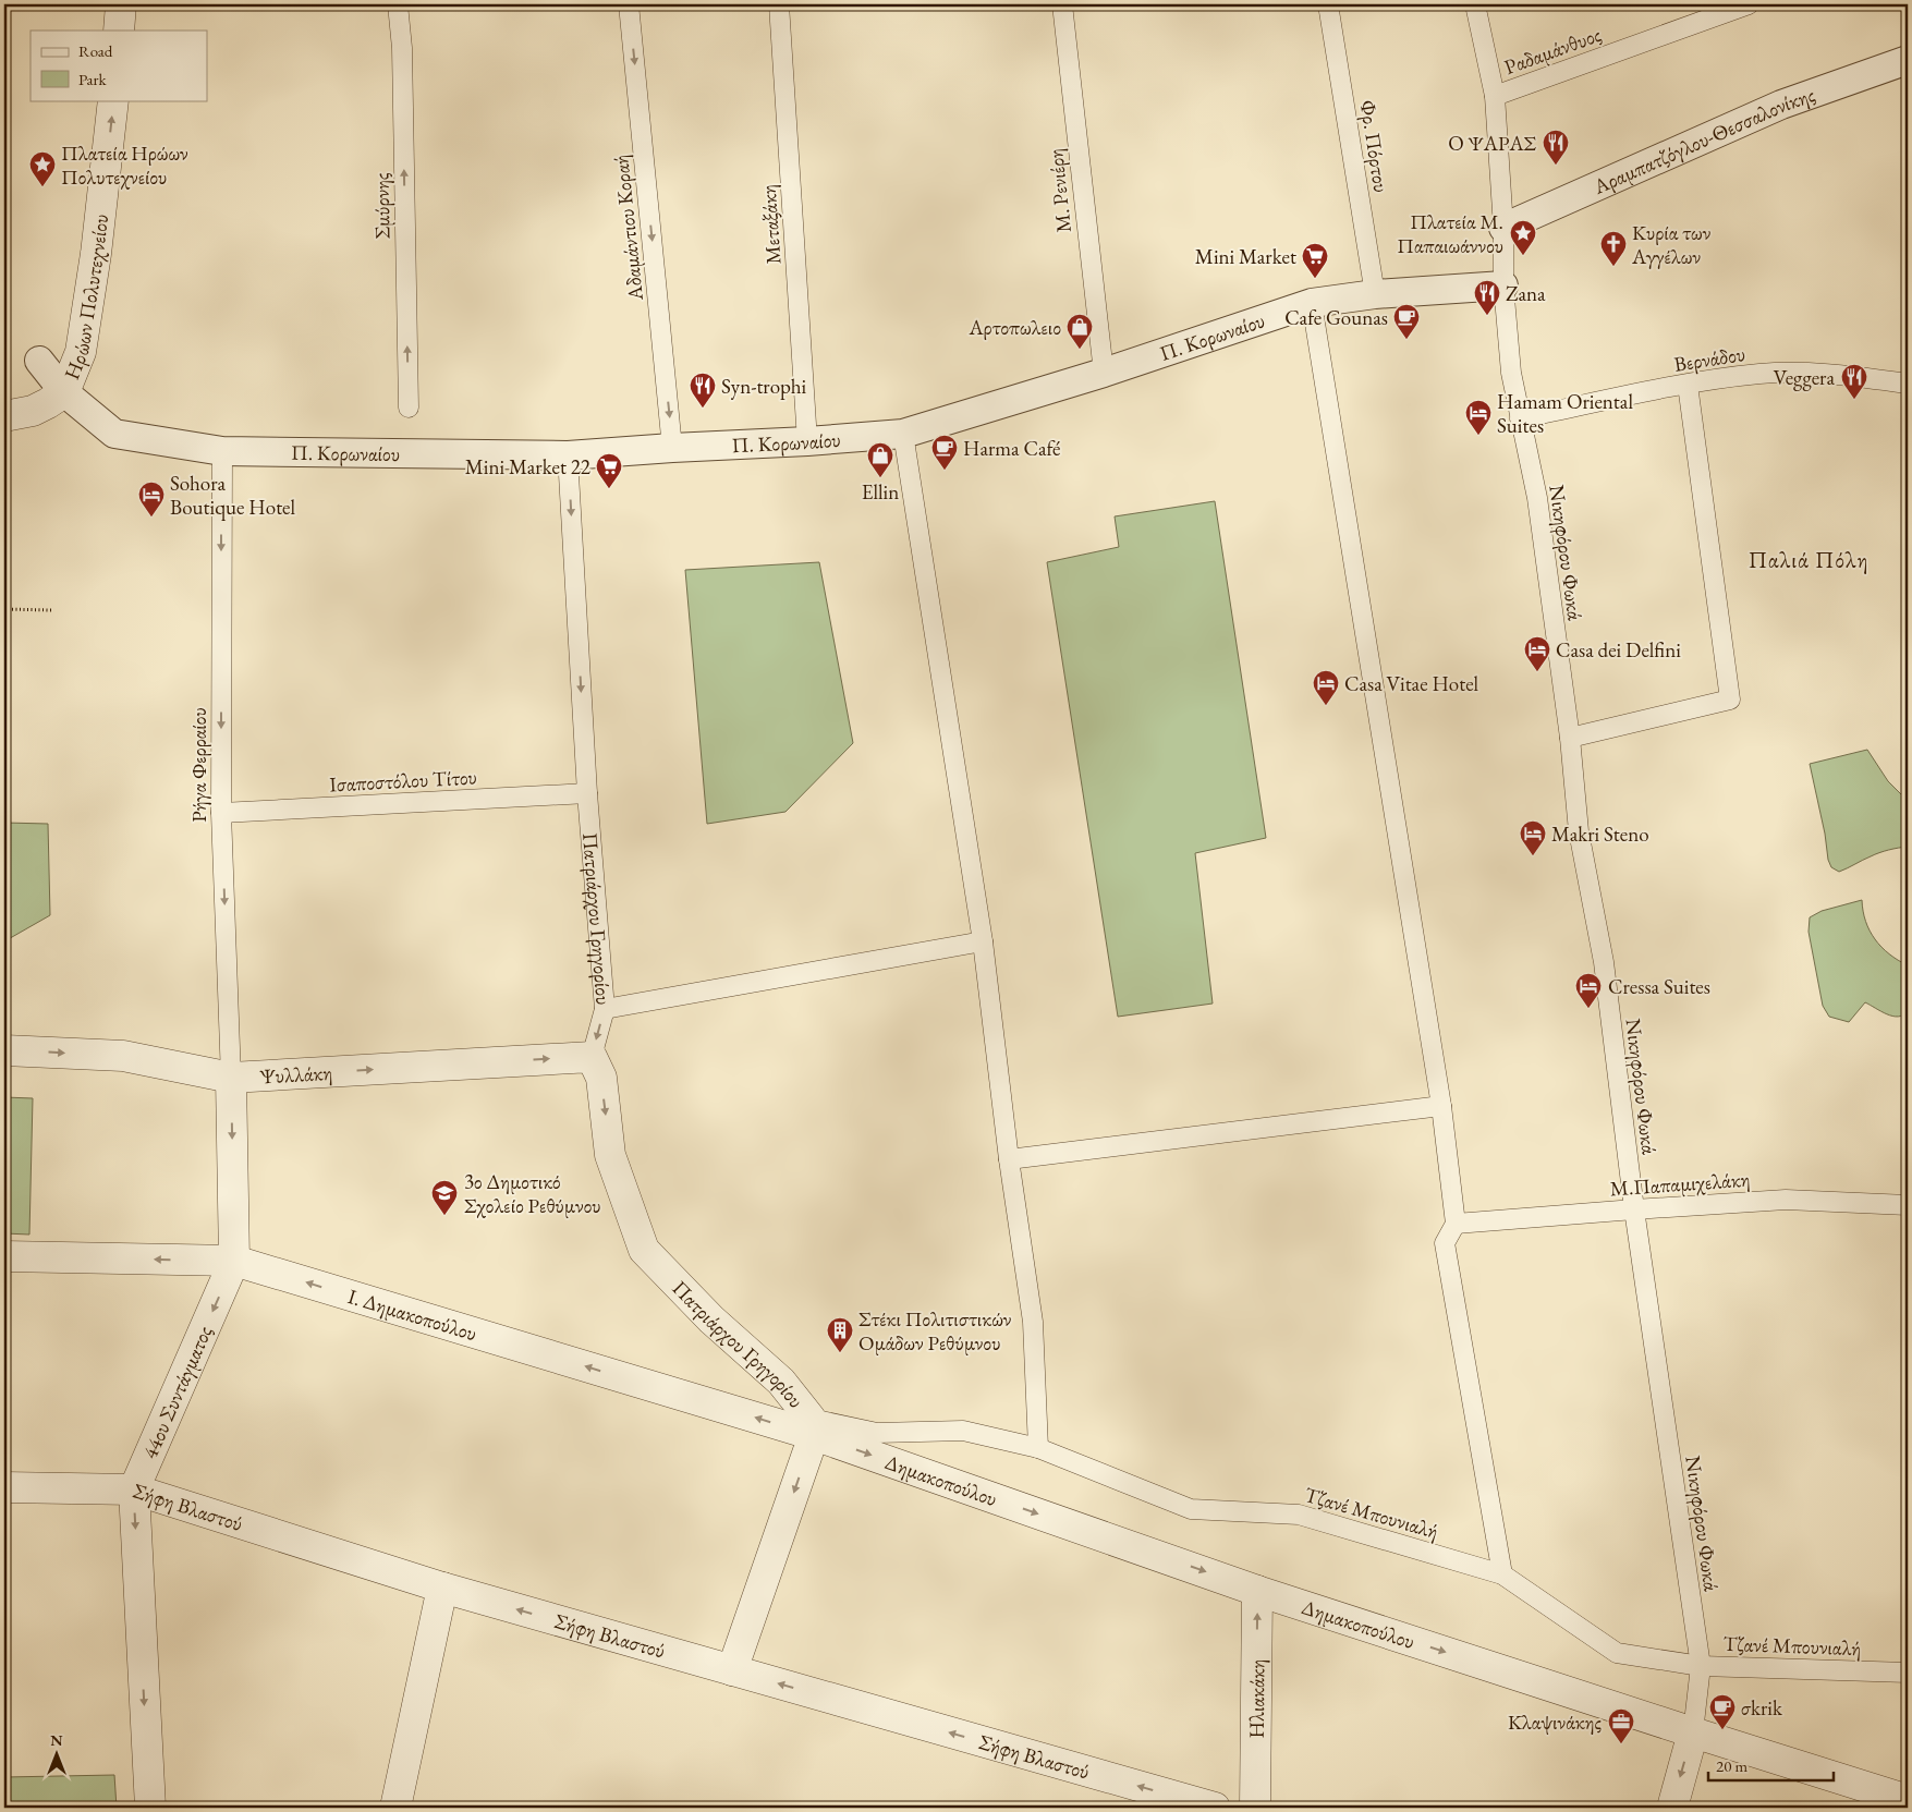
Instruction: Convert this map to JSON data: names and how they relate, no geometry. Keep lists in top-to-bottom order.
{
  "streets": {
    "street": [
      "Αραμπατζόγλου-Θεσσαλονίκης",
      "Ηρώων Πολυτεχνείου",
      "Π. Κορωναίου",
      "Πατριάρχου Γρηγορίου",
      "Ψυλλάκη",
      "Ι. Δημακοπούλου",
      "44ου Συντάγματος",
      "Δημακοπούλου",
      "Σήφη Βλαστού",
      "Ηλιακάκη"
    ],
    "lane": [
      "Ραδαμάνθυος",
      "Φρ. Πόρτου",
      "Μ. Ρενιέρη",
      "Σμύρνης",
      "Μεταξάκη",
      "Αδαμάντιου Κοραή",
      "Βερνάδου",
      "Νικηφόρου Φωκά",
      "Ρήγα Φερραίου",
      "Ισαποστόλου Τίτου",
      "Μ.Παπαμιχελάκη",
      "Τζανέ Μπουνιαλή"
    ]
  },
  "crossings": [
    ["Φρ. Πόρτου", "Π. Κορωναίου"],
    ["Μ. Ρενιέρη", "Π. Κορωναίου"],
    ["Μεταξάκη", "Π. Κορωναίου"],
    ["Αδαμάντιου Κοραή", "Π. Κορωναίου"],
    ["Ηρώων Πολυτεχνείου", "Π. Κορωναίου"],
    ["Π. Κορωναίου", "Νικηφόρου Φωκά"],
    ["Π. Κορωναίου", "Ρήγα Φερραίου"],
    ["Π. Κορωναίου", "Πατριάρχου Γρηγορίου"],
    ["Βερνάδου", "Νικηφόρου Φωκά"],
    ["Νικηφόρου Φωκά", "Μ.Παπαμιχελάκη"],
    ["Νικηφόρου Φωκά", "Δημακοπούλου"],
    ["Νικηφόρου Φωκά", "Τζανέ Μπουνιαλή"],
    ["Ρήγα Φερραίου", "Ισαποστόλου Τίτου"],
    ["Ρήγα Φερραίου", "Ψυλλάκη"],
    ["Ρήγα Φερραίου", "44ου Συντάγματος"],
    ["Ισαποστόλου Τίτου", "Πατριάρχου Γρηγορίου"],
    ["Πατριάρχου Γρηγορίου", "Ψυλλάκη"],
    ["Πατριάρχου Γρηγορίου", "Ι. Δημακοπούλου"],
    ["Πατριάρχου Γρηγορίου", "Δημακοπούλου"],
    ["Πατριάρχου Γρηγορίου", "Τζανέ Μπουνιαλή"],
    ["Ψυλλάκη", "44ου Συντάγματος"],
    ["Ι. Δημακοπούλου", "44ου Συντάγματος"],
    ["Ι. Δημακοπούλου", "Δημακοπούλου"],
    ["Ι. Δημακοπούλου", "Τζανέ Μπουνιαλή"],
    ["44ου Συντάγματος", "Σήφη Βλαστού"],
    ["Δημακοπούλου", "Τζανέ Μπουνιαλή"],
    ["Δημακοπούλου", "Ηλιακάκη"]
  ],
  "one_way": [
    "Σμύρνης",
    "Αδαμάντιου Κοραή",
    "Ηρώων Πολυτεχνείου",
    "Ρήγα Φερραίου",
    "Πατριάρχου Γρηγορίου",
    "Ψυλλάκη",
    "Ι. Δημακοπούλου",
    "44ου Συντάγματος",
    "Δημακοπούλου",
    "Σήφη Βλαστού",
    "Ηλιακάκη"
  ],
  "districts": ["Παλιά Πόλη"],
  "places": {
    "restaurant": [
      "O ΨΑΡΑΣ",
      "Zana",
      "Veggera",
      "Syn-trophi"
    ],
    "place": ["Πλατεία Ηρώων Πολυτεχνείου", "Πλατεία Μ. Παπαιωάννου"],
    "church": ["Κυρία των Αγγέλων"],
    "supermarket": ["Mini Market", "Mini Market 22"],
    "cafe": ["Cafe Gounas", "Harma Café", "σkrik"],
    "shop": ["Αρτοπωλειο", "Ellin"],
    "hotel": [
      "Hamam Oriental Suites",
      "Sohora Boutique Hotel",
      "Casa dei Delfini",
      "Casa Vitae Hotel",
      "Makri Steno",
      "Cressa Suites"
    ],
    "school or university": ["3ο Δημοτικό Σχολείο Ρεθύμνου"],
    "building": ["Στέκι Πολιτιστικών Ομάδων Ρεθύμνου"],
    "office": ["Κλαψινάκης"]
  },
  "legend": ["Road", "Park"],
  "scale_bar": "20 m",
  "north": "top"
}
